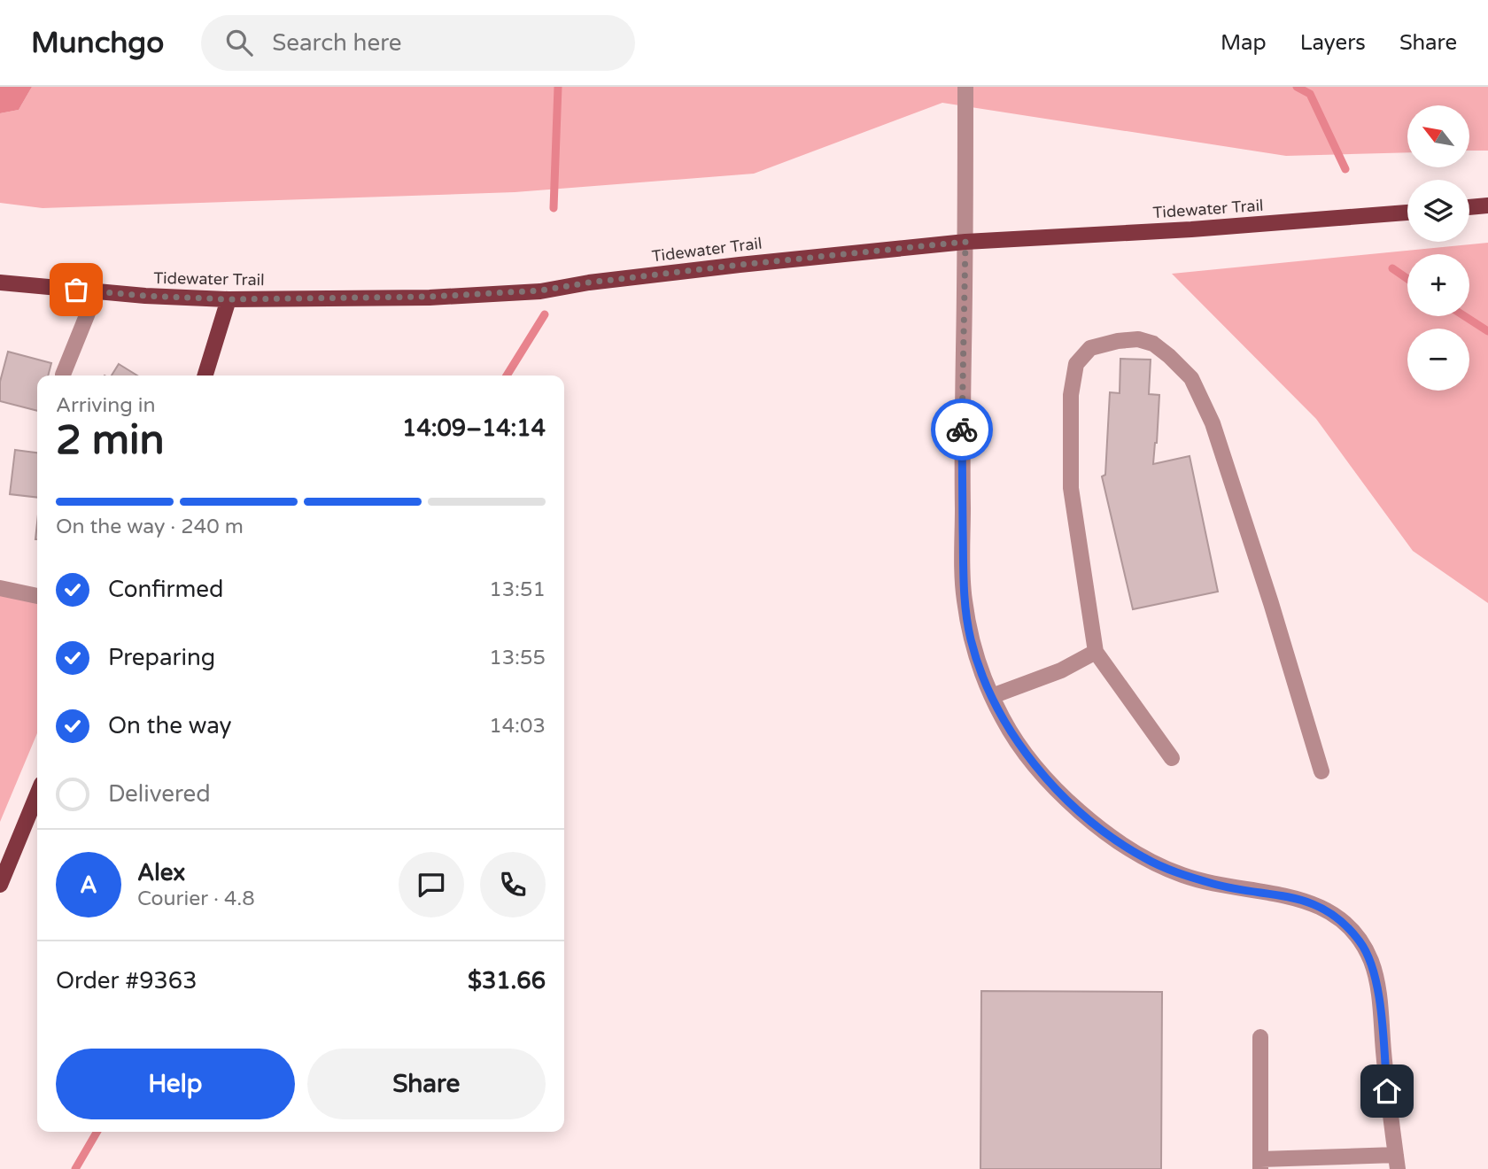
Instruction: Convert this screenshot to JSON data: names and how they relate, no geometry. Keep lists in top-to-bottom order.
{
  "streets": {
    "main road": ["Tidewater Trail"]
  },
  "north": "top left",
  "page": {
    "header": "Munchgo",
    "search": "Search here",
    "nav": ["Map", "Layers", "Share"],
    "map_buttons": ["+", "−"],
    "heading": ["2 min", "Arriving in", "14:09–14:14"],
    "panel": [
      "Alex",
      "Courier · 4.8",
      "Order #9363",
      "$31.66"
    ],
    "bar": "On the way · 240 m",
    "list": [
      ["Confirmed", "13:51"],
      ["Preparing", "13:55"],
      ["On the way", "14:03"],
      "Delivered"
    ],
    "round": "A",
    "buttons": ["Help", "Share"]
  }
}
